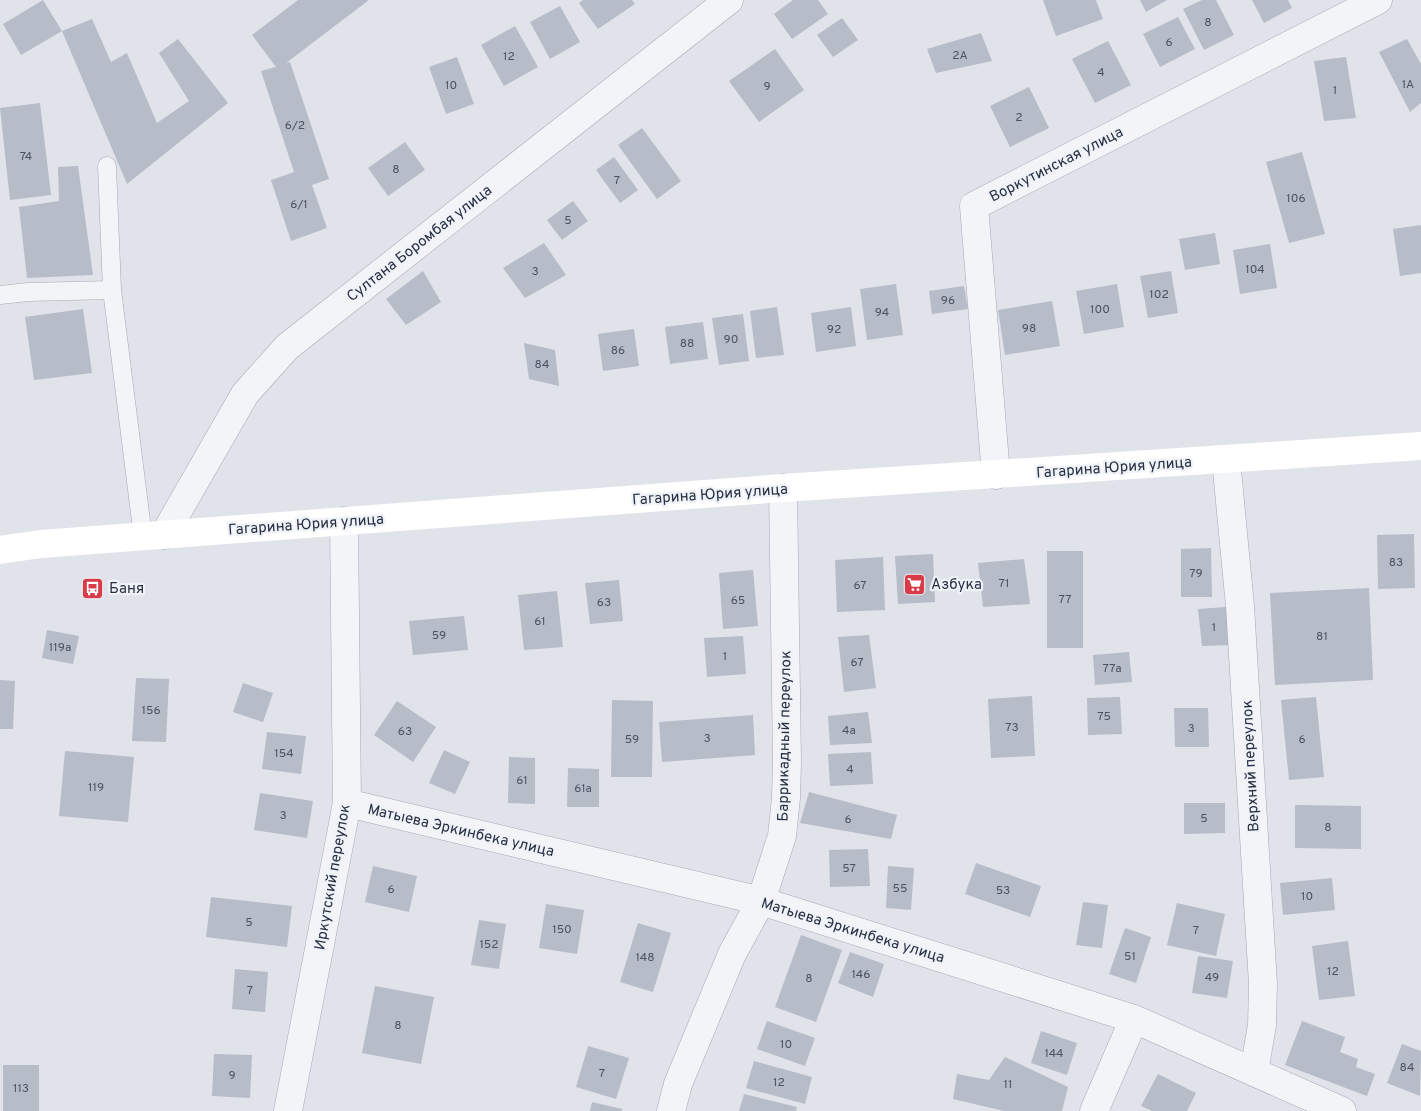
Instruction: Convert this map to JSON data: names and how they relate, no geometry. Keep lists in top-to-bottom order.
{
  "streets": {
    "main road": ["Гагарина Юрия улица"],
    "street": [
      "Воркутинская улица",
      "Султана Боромбая улица",
      "Баррикадный переулок",
      "Верхний переулок",
      "Матыева Эркинбека улица",
      "Иркутский переулок"
    ]
  },
  "crossings": [
    ["Воркутинская улица", "Гагарина Юрия улица"],
    ["Султана Боромбая улица", "Гагарина Юрия улица"],
    ["Гагарина Юрия улица", "Баррикадный переулок"],
    ["Гагарина Юрия улица", "Верхний переулок"],
    ["Гагарина Юрия улица", "Иркутский переулок"],
    ["Баррикадный переулок", "Матыева Эркинбека улица"],
    ["Верхний переулок", "Матыева Эркинбека улица"],
    ["Матыева Эркинбека улица", "Иркутский переулок"]
  ],
  "places": {
    "supermarket": ["Азбука"],
    "bus stop": ["Баня"]
  },
  "house_numbers": [
    "8",
    "6",
    "2А",
    "12",
    "4",
    "1А",
    "10",
    "9",
    "1",
    "2",
    "6/2",
    "74",
    "8",
    "7",
    "106",
    "6/1",
    "5",
    "104",
    "3",
    "102",
    "96",
    "100",
    "94",
    "98",
    "92",
    "90",
    "88",
    "86",
    "84",
    "83",
    "79",
    "71",
    "67",
    "77",
    "65",
    "63",
    "61",
    "1",
    "59",
    "81",
    "119a",
    "1",
    "67",
    "77a",
    "156",
    "75",
    "73",
    "3",
    "4a",
    "63",
    "3",
    "59",
    "6",
    "154",
    "4",
    "61",
    "119",
    "61a",
    "3",
    "5",
    "6",
    "8",
    "57",
    "55",
    "6",
    "53",
    "10",
    "5",
    "150",
    "7",
    "152",
    "51",
    "148",
    "12",
    "146",
    "49",
    "8",
    "7",
    "8",
    "10",
    "144",
    "84",
    "7",
    "9",
    "12",
    "11",
    "113"
  ]
}
